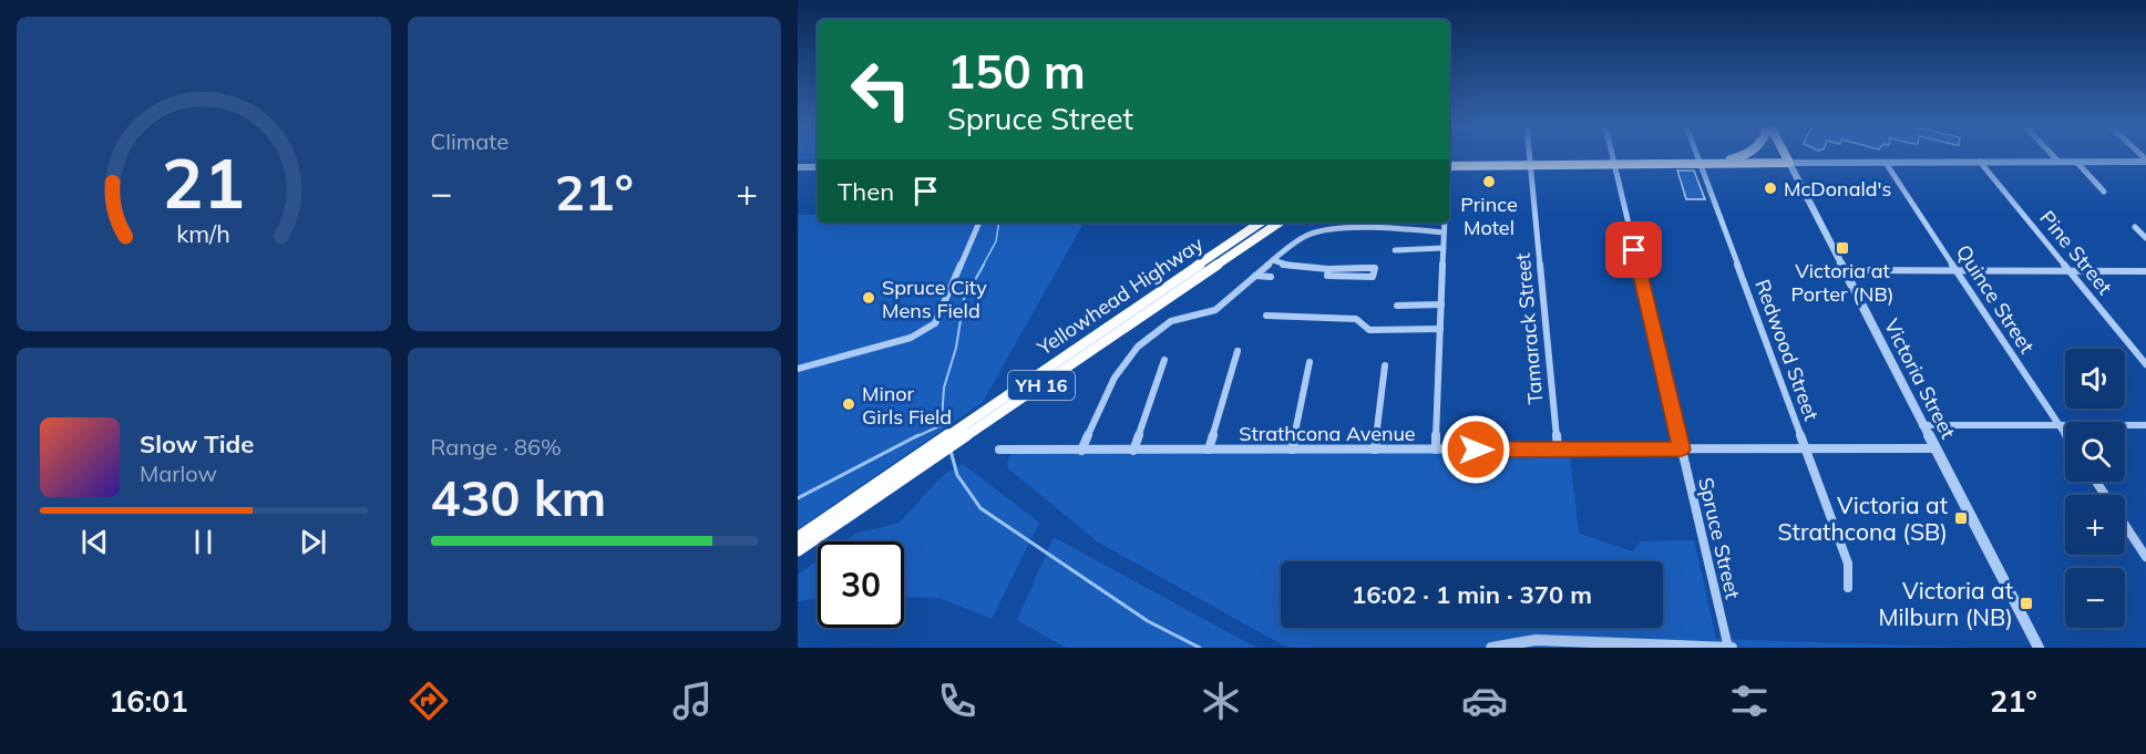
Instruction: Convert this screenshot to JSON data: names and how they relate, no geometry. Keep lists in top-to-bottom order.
{
  "streets": {
    "highway": ["Yellowhead Highway", "Victoria Street", "YH 16"],
    "street": [
      "Pine Street",
      "Quince Street",
      "Tamarack Street",
      "Redwood Street",
      "Strathcona Avenue",
      "Spruce Street"
    ]
  },
  "crossings": [
    ["Tamarack Street", "Strathcona Avenue"],
    ["Redwood Street", "Strathcona Avenue"],
    ["Victoria Street", "Strathcona Avenue"],
    ["Strathcona Avenue", "Spruce Street"]
  ],
  "places": {
    "other": [
      "Prince Motel",
      "McDonald's",
      "Spruce City Mens Field",
      "Minor Girls Field"
    ],
    "transit": ["Victoria at Porter (NB)", "Victoria at Strathcona (SB)", "Victoria at Milburn (NB)"]
  },
  "page": {
    "tile": [
      "Climate",
      ["Range · 86%", "430 km"]
    ],
    "turn": ["150 m", "Spruce Street"],
    "then": "Then",
    "heat": ["−", "21°", "+"],
    "map_buttons": ["+", "−"],
    "song": ["Slow Tide", "Marlow"],
    "limit": "30",
    "trip": "16:02 · 1 min · 370 m",
    "tabs": ["16:01", "21°"],
    "gauge": ["21", "km/h"]
  }
}
